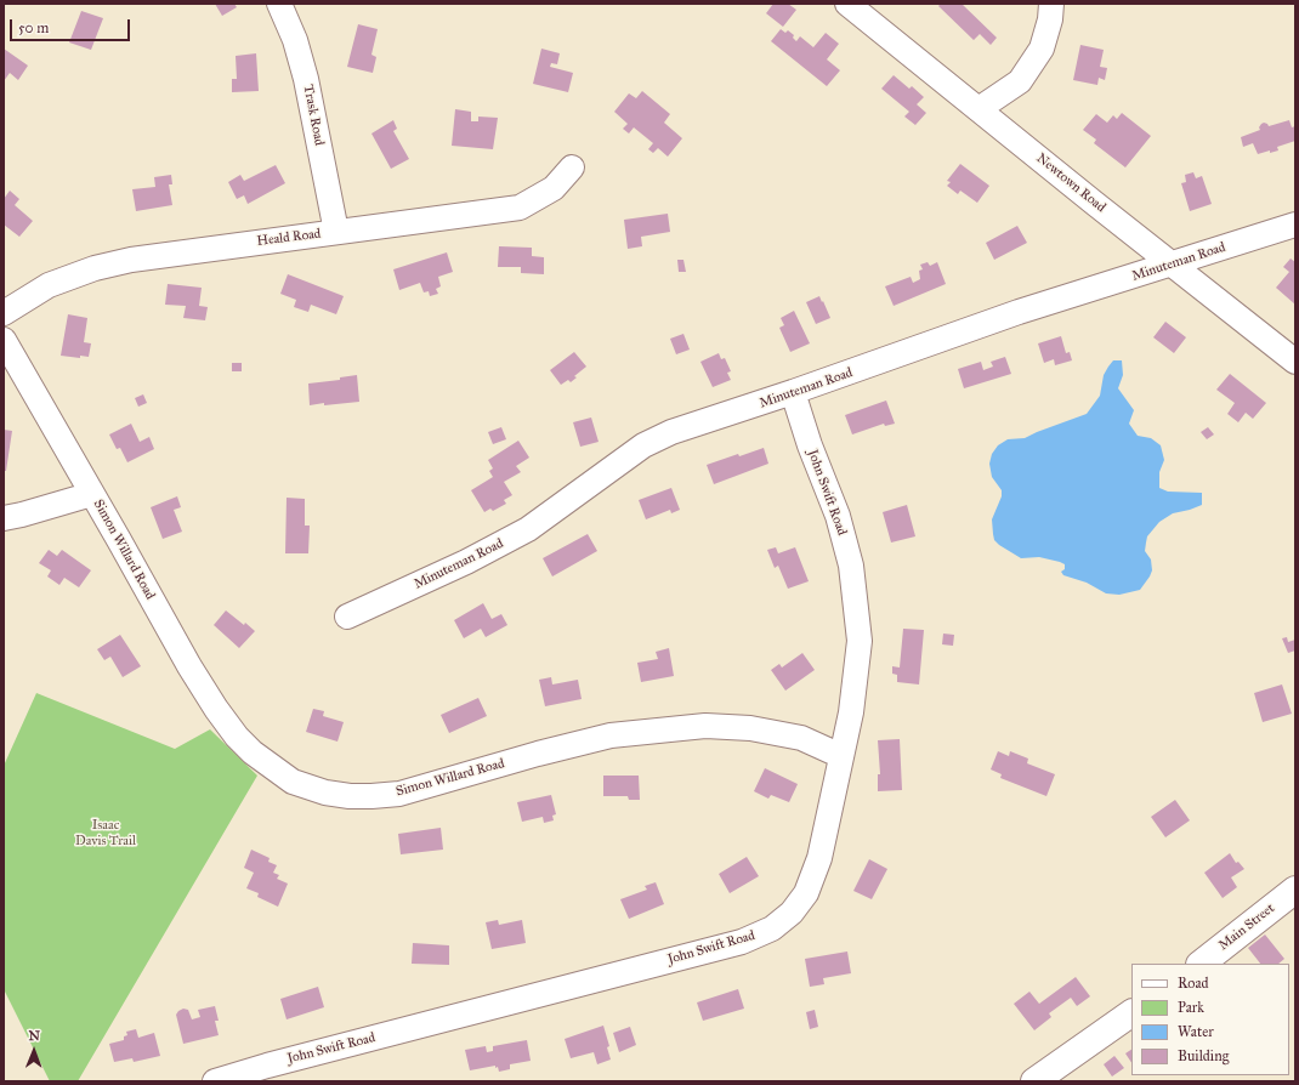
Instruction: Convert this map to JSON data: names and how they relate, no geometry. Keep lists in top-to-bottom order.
{
  "streets": {
    "main road": ["Main Street"],
    "street": [
      "Trask Road",
      "Newtown Road",
      "Heald Road",
      "Minuteman Road",
      "John Swift Road",
      "Simon Willard Road"
    ]
  },
  "crossings": [
    ["Trask Road", "Heald Road"],
    ["Newtown Road", "Minuteman Road"],
    ["Minuteman Road", "John Swift Road"],
    ["John Swift Road", "Simon Willard Road"]
  ],
  "parks": ["Isaac Davis Trail"],
  "legend": [
    "Road",
    "Park",
    "Water",
    "Building"
  ],
  "scale_bar": "50 m",
  "north": "top"
}
